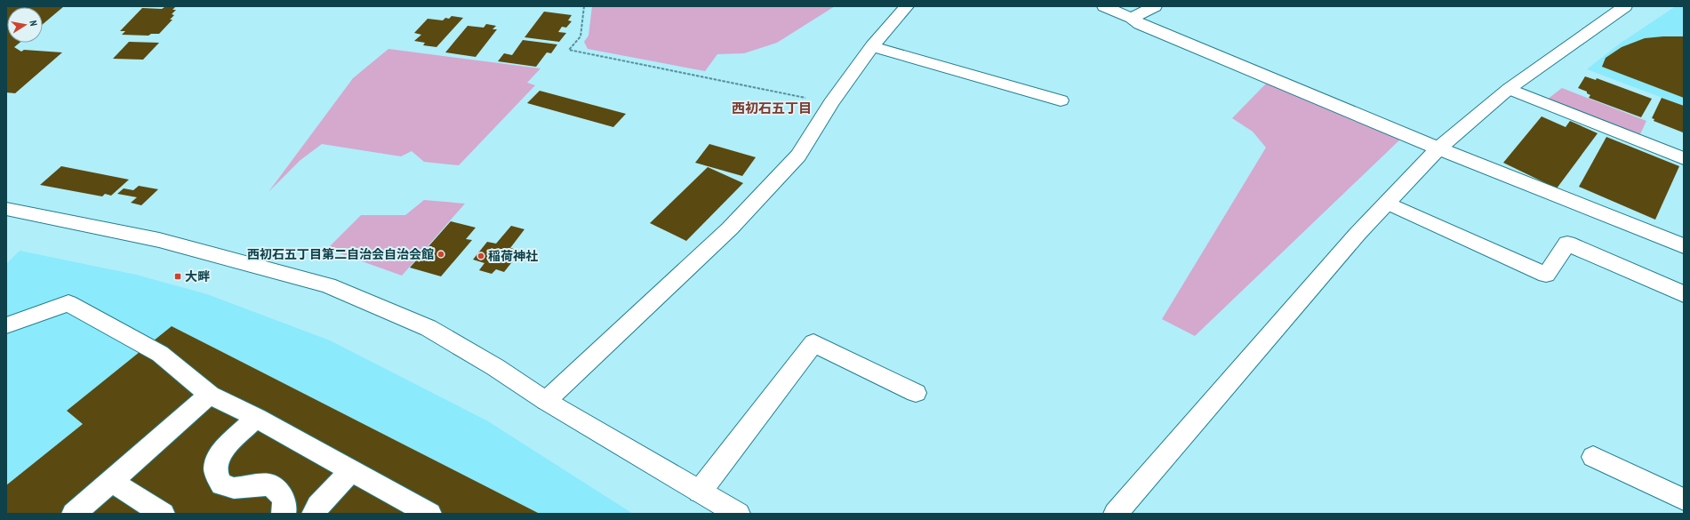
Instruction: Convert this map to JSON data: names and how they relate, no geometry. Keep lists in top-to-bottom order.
{
  "districts": ["西初石五丁目"],
  "places": {
    "other": ["西初石五丁目第二自治会自治会館", "稲荷神社"],
    "transit": ["大畔"]
  },
  "north": "right"
}
